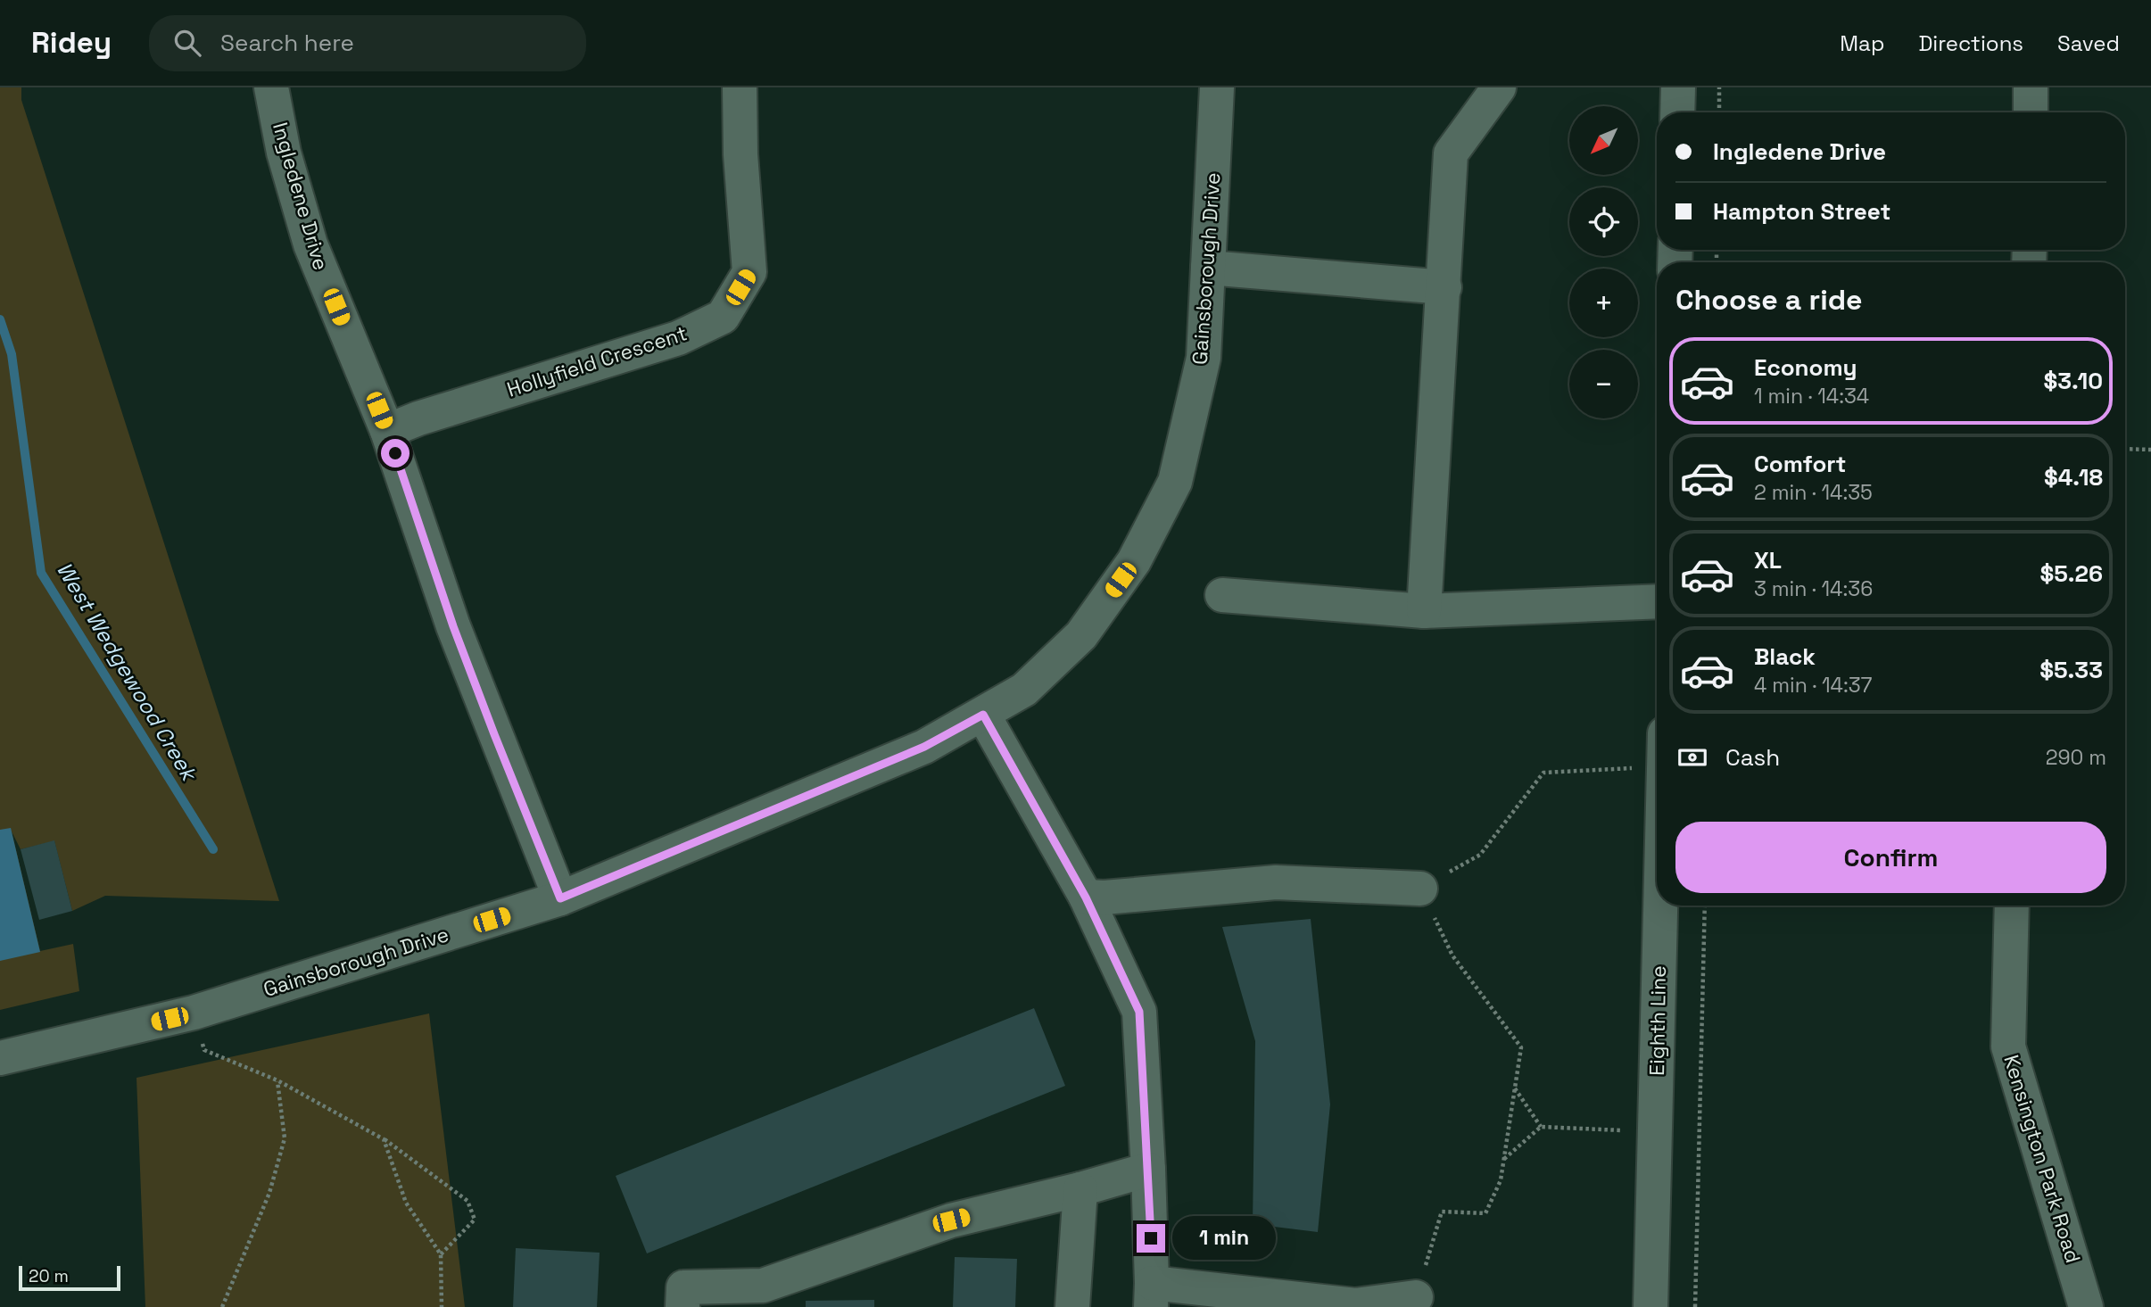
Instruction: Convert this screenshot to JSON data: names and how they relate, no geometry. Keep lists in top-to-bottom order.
{
  "streets": {
    "street": [
      "Ingledene Drive",
      "Gainsborough Drive",
      "Hollyfield Crescent",
      "Eighth Line",
      "Kensington Park Road"
    ]
  },
  "crossings": [
    ["Ingledene Drive", "Gainsborough Drive"],
    ["Ingledene Drive", "Hollyfield Crescent"]
  ],
  "water": ["West Wedgewood Creek"],
  "scale_bar": "20 m",
  "north": "bottom left",
  "page": {
    "header": "Ridey",
    "search": "Search here",
    "nav": ["Map", "Directions", "Saved"],
    "map_buttons": ["+", "−"],
    "banner": ["Ingledene Drive", "Hampton Street"],
    "heading": "Choose a ride",
    "list": [
      {
        "name": "Economy",
        "note": "1 min · 14:34",
        "value": "$3.10"
      },
      {
        "name": "Comfort",
        "note": "2 min · 14:35",
        "value": "$4.18"
      },
      {
        "name": "XL",
        "note": "3 min · 14:36",
        "value": "$5.26"
      },
      {
        "name": "Black",
        "note": "4 min · 14:37",
        "value": "$5.33"
      }
    ],
    "pay": ["Cash", "290 m"],
    "buttons": "Confirm",
    "bubble": "1 min",
    "scale": "20 m"
  }
}
